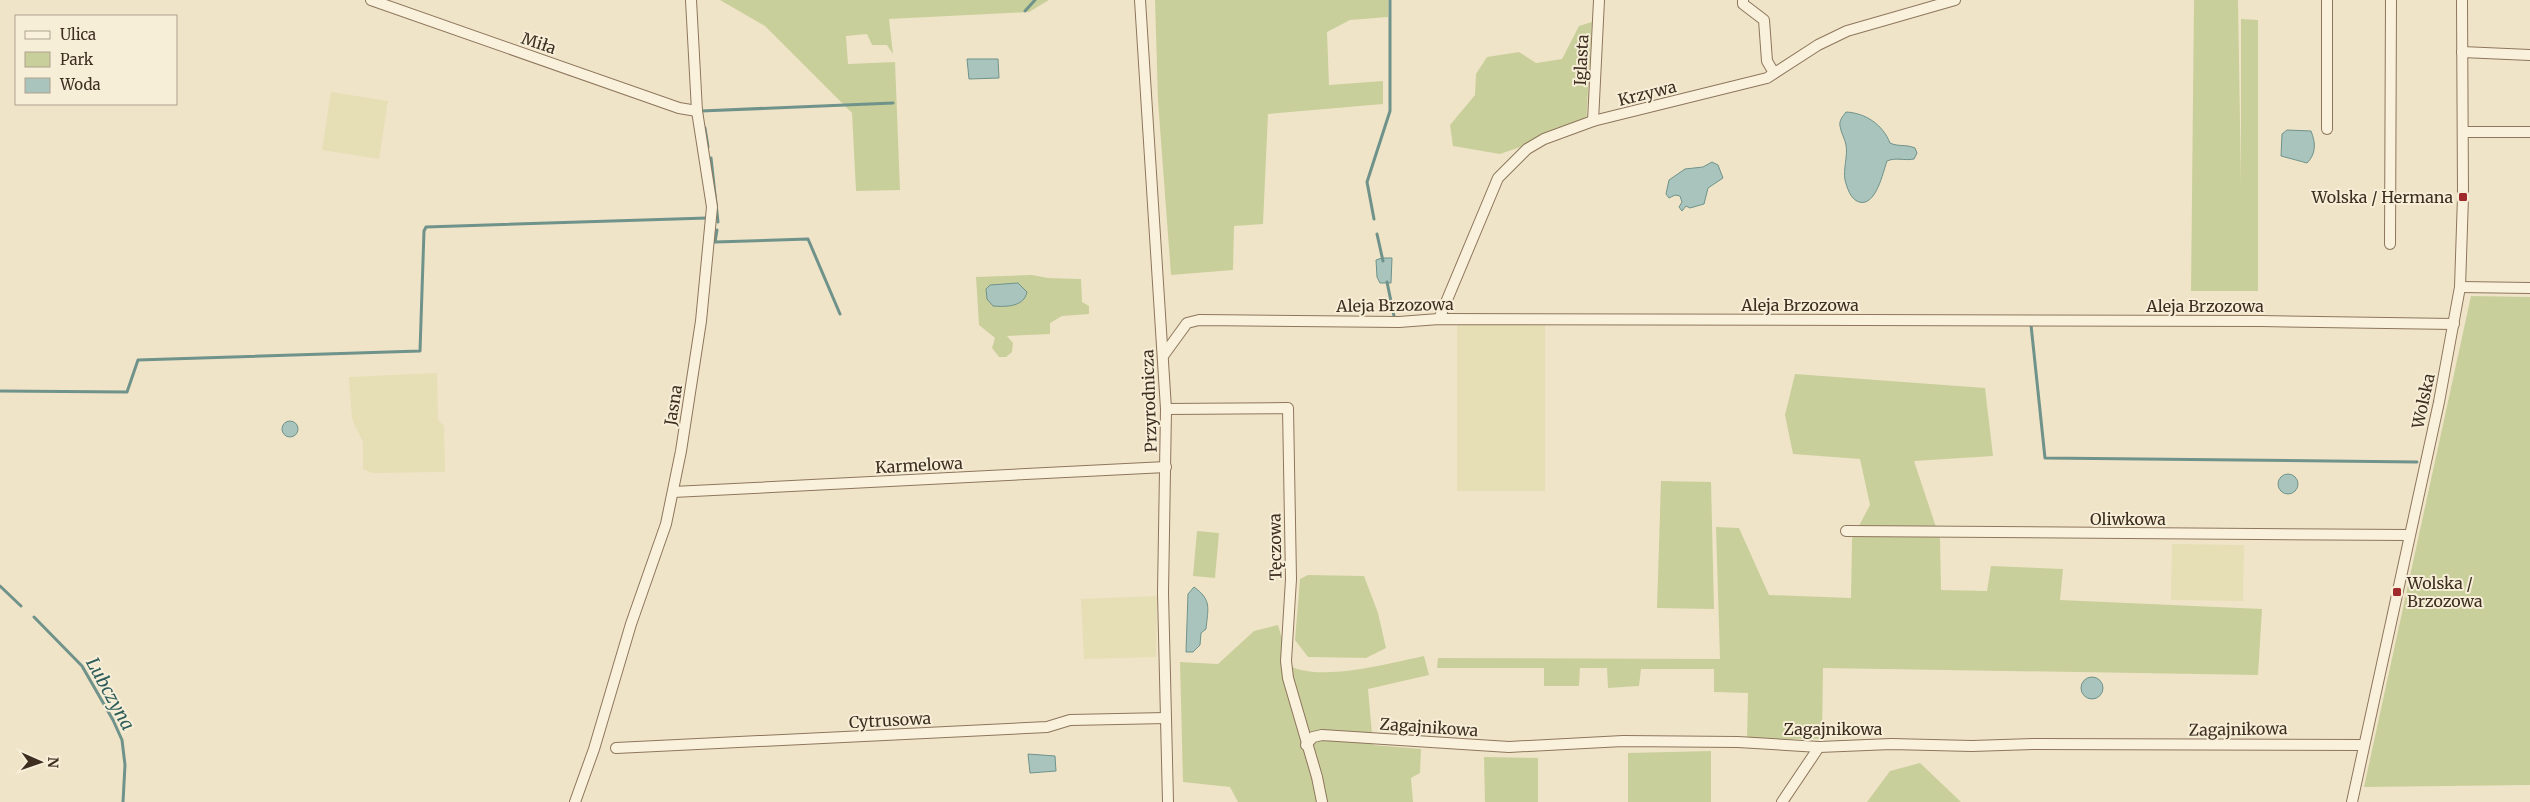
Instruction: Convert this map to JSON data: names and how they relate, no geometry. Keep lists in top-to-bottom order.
{
  "streets": {
    "street": [
      "Miła",
      "Iglasta",
      "Krzywa",
      "Aleja Brzozowa",
      "Przyrodnicza",
      "Wolska",
      "Jasna",
      "Karmelowa",
      "Oliwkowa",
      "Tęczowa",
      "Cytrusowa",
      "Zagajnikowa"
    ]
  },
  "crossings": [
    ["Miła", "Jasna"],
    ["Iglasta", "Krzywa"],
    ["Krzywa", "Aleja Brzozowa"],
    ["Aleja Brzozowa", "Przyrodnicza"],
    ["Aleja Brzozowa", "Wolska"],
    ["Przyrodnicza", "Karmelowa"],
    ["Przyrodnicza", "Tęczowa"],
    ["Przyrodnicza", "Cytrusowa"],
    ["Wolska", "Oliwkowa"],
    ["Wolska", "Zagajnikowa"],
    ["Jasna", "Karmelowa"],
    ["Tęczowa", "Zagajnikowa"]
  ],
  "water": ["Lubczyna"],
  "places": {
    "transit": ["Wolska / Hermana", "Wolska / Brzozowa"]
  },
  "legend": ["Ulica", "Park", "Woda"],
  "north": "right"
}
